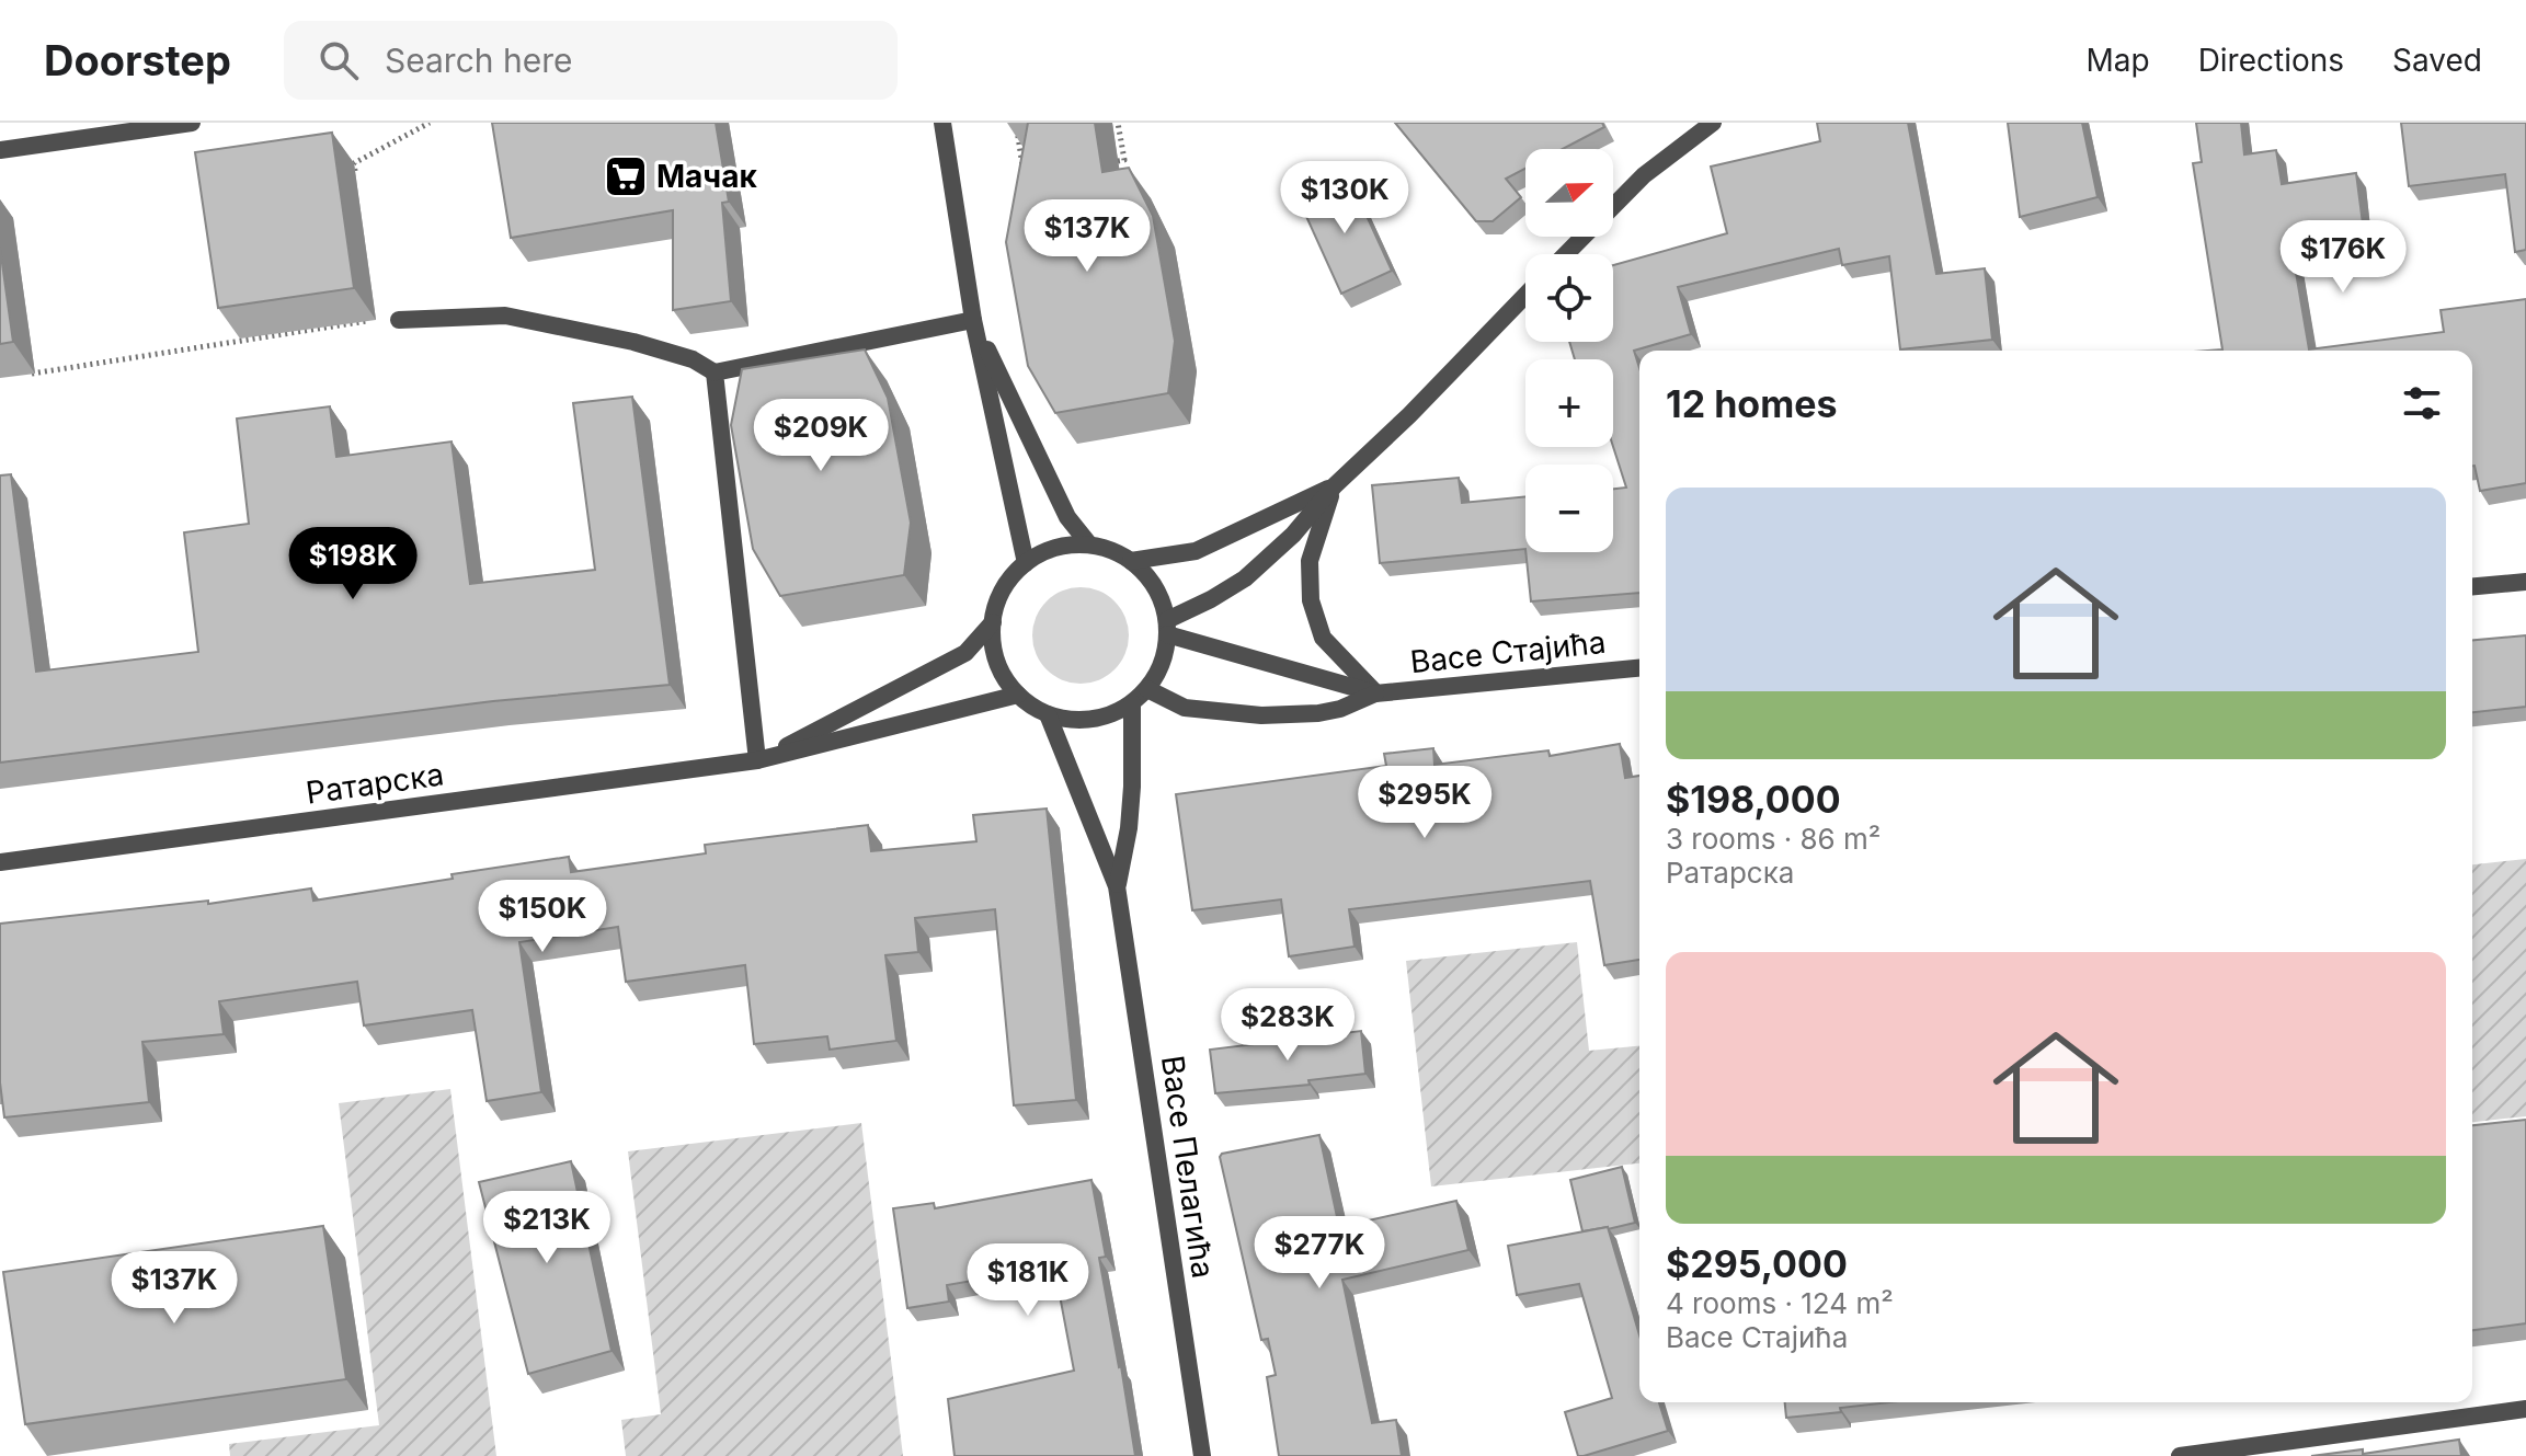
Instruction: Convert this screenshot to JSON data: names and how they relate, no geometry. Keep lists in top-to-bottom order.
{
  "streets": {
    "street": ["Васе Стајића", "Ратарска", "Васе Пелагића"]
  },
  "crossings": [
    ["Васе Стајића", "Ратарска"],
    ["Васе Стајића", "Васе Пелагића"],
    ["Ратарска", "Васе Пелагића"]
  ],
  "places": {
    "supermarket": ["Мачак"]
  },
  "north": "right",
  "page": {
    "header": "Doorstep",
    "search": "Search here",
    "nav": ["Map", "Directions", "Saved"],
    "map_buttons": ["+", "−"],
    "price": [
      "$130K",
      "$137K",
      "$176K",
      "$209K",
      "$198K",
      "$295K",
      "$150K",
      "$283K",
      "$213K",
      "$277K",
      "$181K",
      "$137K"
    ],
    "heading": "12 homes",
    "list": [
      {
        "name": "$198,000",
        "note": "3 rooms · 86 m² · Ратарска"
      },
      {
        "name": "$295,000",
        "note": "4 rooms · 124 m² · Васе Стајића"
      }
    ]
  }
}
